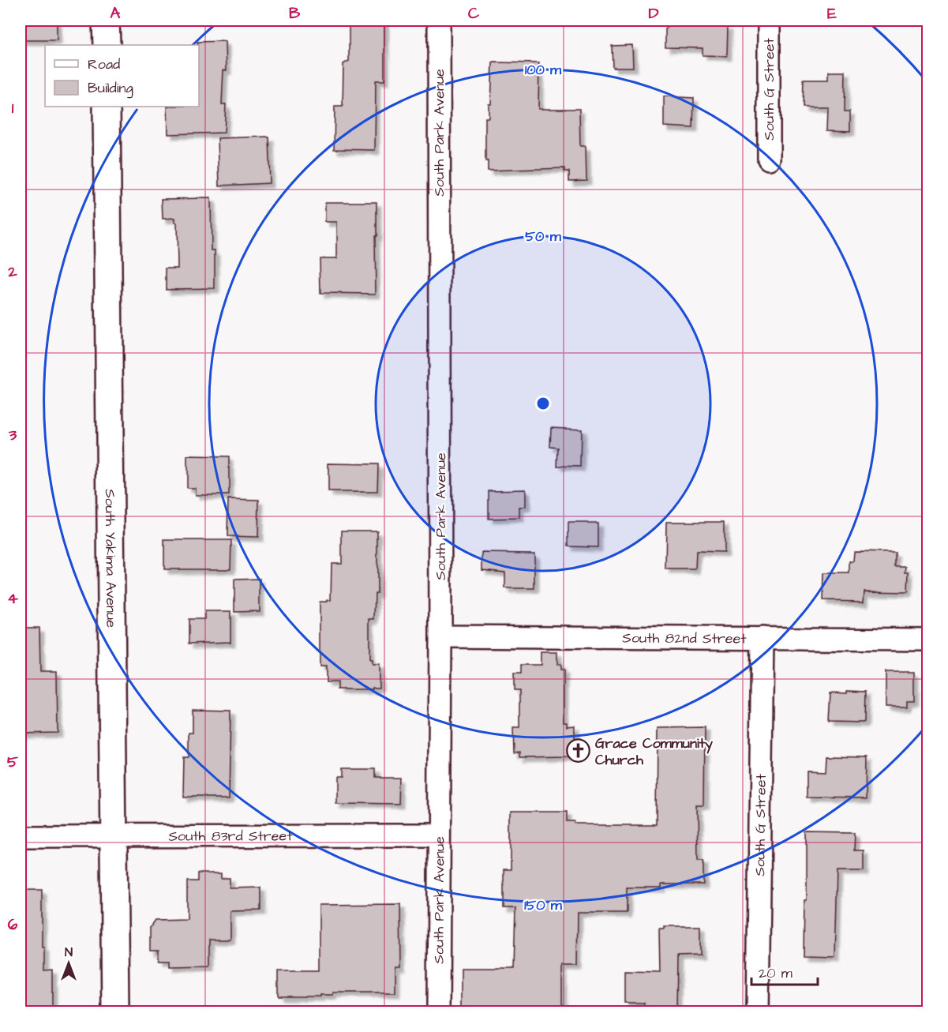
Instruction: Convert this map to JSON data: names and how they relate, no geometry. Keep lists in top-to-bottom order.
{
  "streets": {
    "main road": ["South Yakima Avenue"],
    "street": [
      "South G Street",
      "South Park Avenue",
      "South 82nd Street",
      "South 83rd Street"
    ]
  },
  "crossings": [
    ["South G Street", "South 82nd Street"],
    ["South Park Avenue", "South 82nd Street"],
    ["South Park Avenue", "South 83rd Street"],
    ["South Yakima Avenue", "South 83rd Street"]
  ],
  "places": {
    "church": ["Grace Community Church"]
  },
  "legend": ["Road", "Building"],
  "scale_bar": "20 m",
  "north": "top",
  "grid": {
    "columns": [
      "A",
      "B",
      "C",
      "D",
      "E"
    ],
    "rows": [
      "1",
      "2",
      "3",
      "4",
      "5",
      "6"
    ]
  },
  "rings": ["100 m", "50 m", "150 m"]
}
